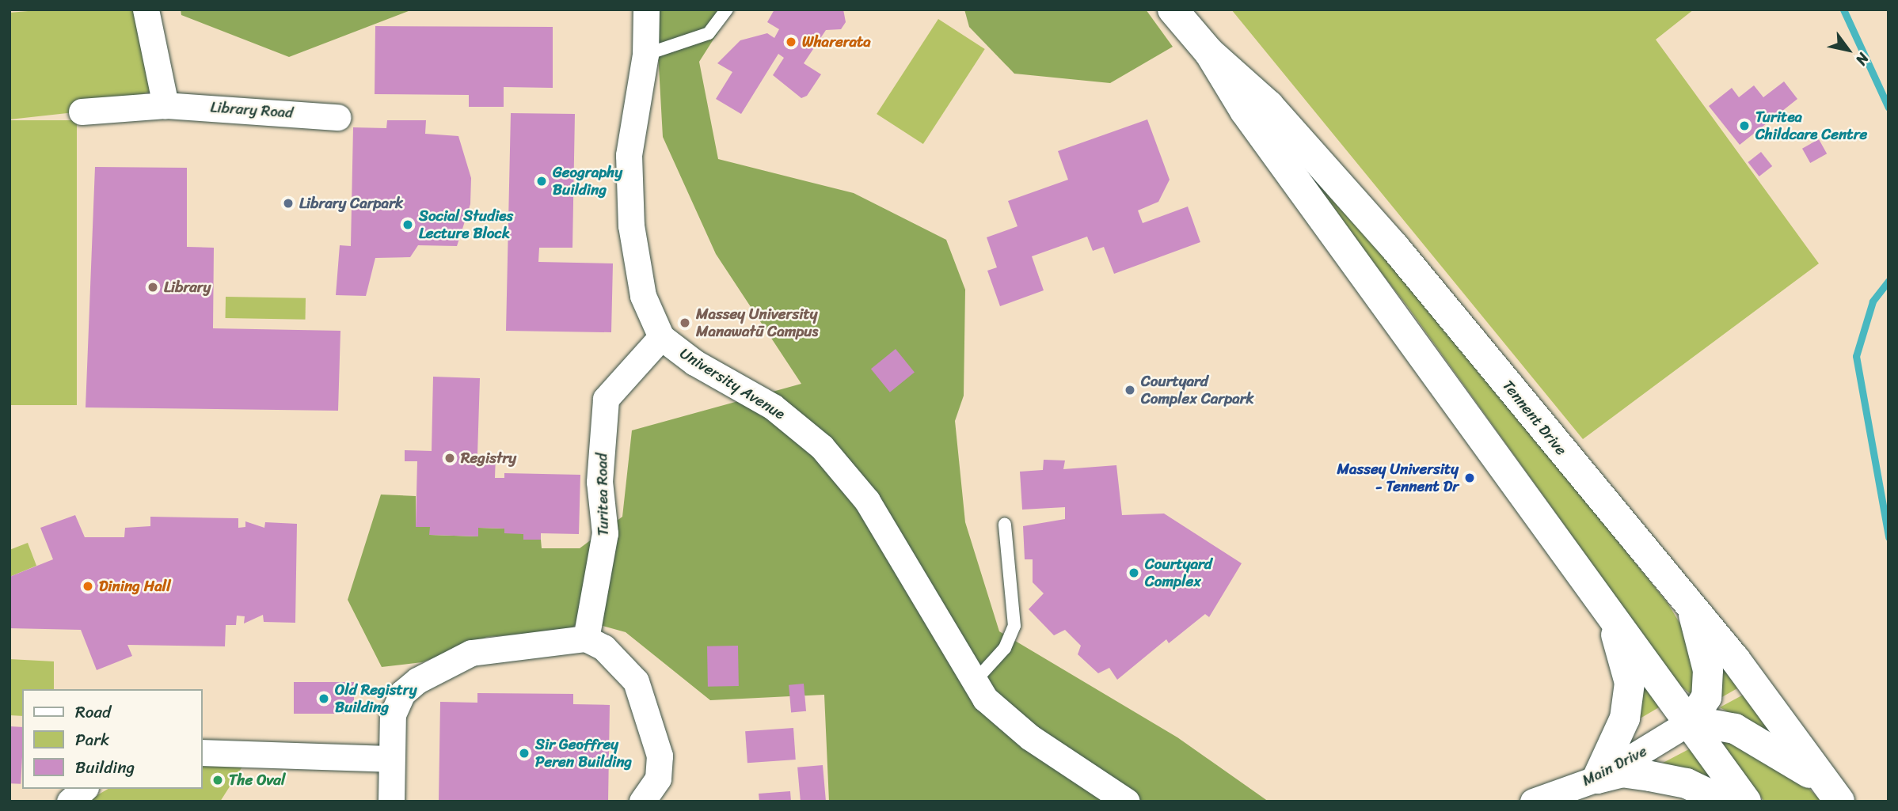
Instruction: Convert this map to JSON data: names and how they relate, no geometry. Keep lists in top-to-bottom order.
{
  "streets": {
    "main road": ["Tennent Drive"],
    "street": [
      "Library Road",
      "University Avenue",
      "Turitea Road",
      "Main Drive"
    ]
  },
  "crossings": [
    ["University Avenue", "Turitea Road"],
    ["Tennent Drive", "Main Drive"]
  ],
  "places": [
    "Wharerata",
    "Turitea Childcare Centre",
    "Geography Building",
    "Library Carpark",
    "Social Studies Lecture Block",
    "Library",
    "Massey University Manawatū Campus",
    "Courtyard Complex Carpark",
    "Registry",
    "Massey University - Tennent Dr",
    "Courtyard Complex",
    "Dining Hall",
    "Old Registry Building",
    "Sir Geoffrey Peren Building",
    "The Oval"
  ],
  "legend": ["Road", "Park", "Building"],
  "north": "bottom right"
}
